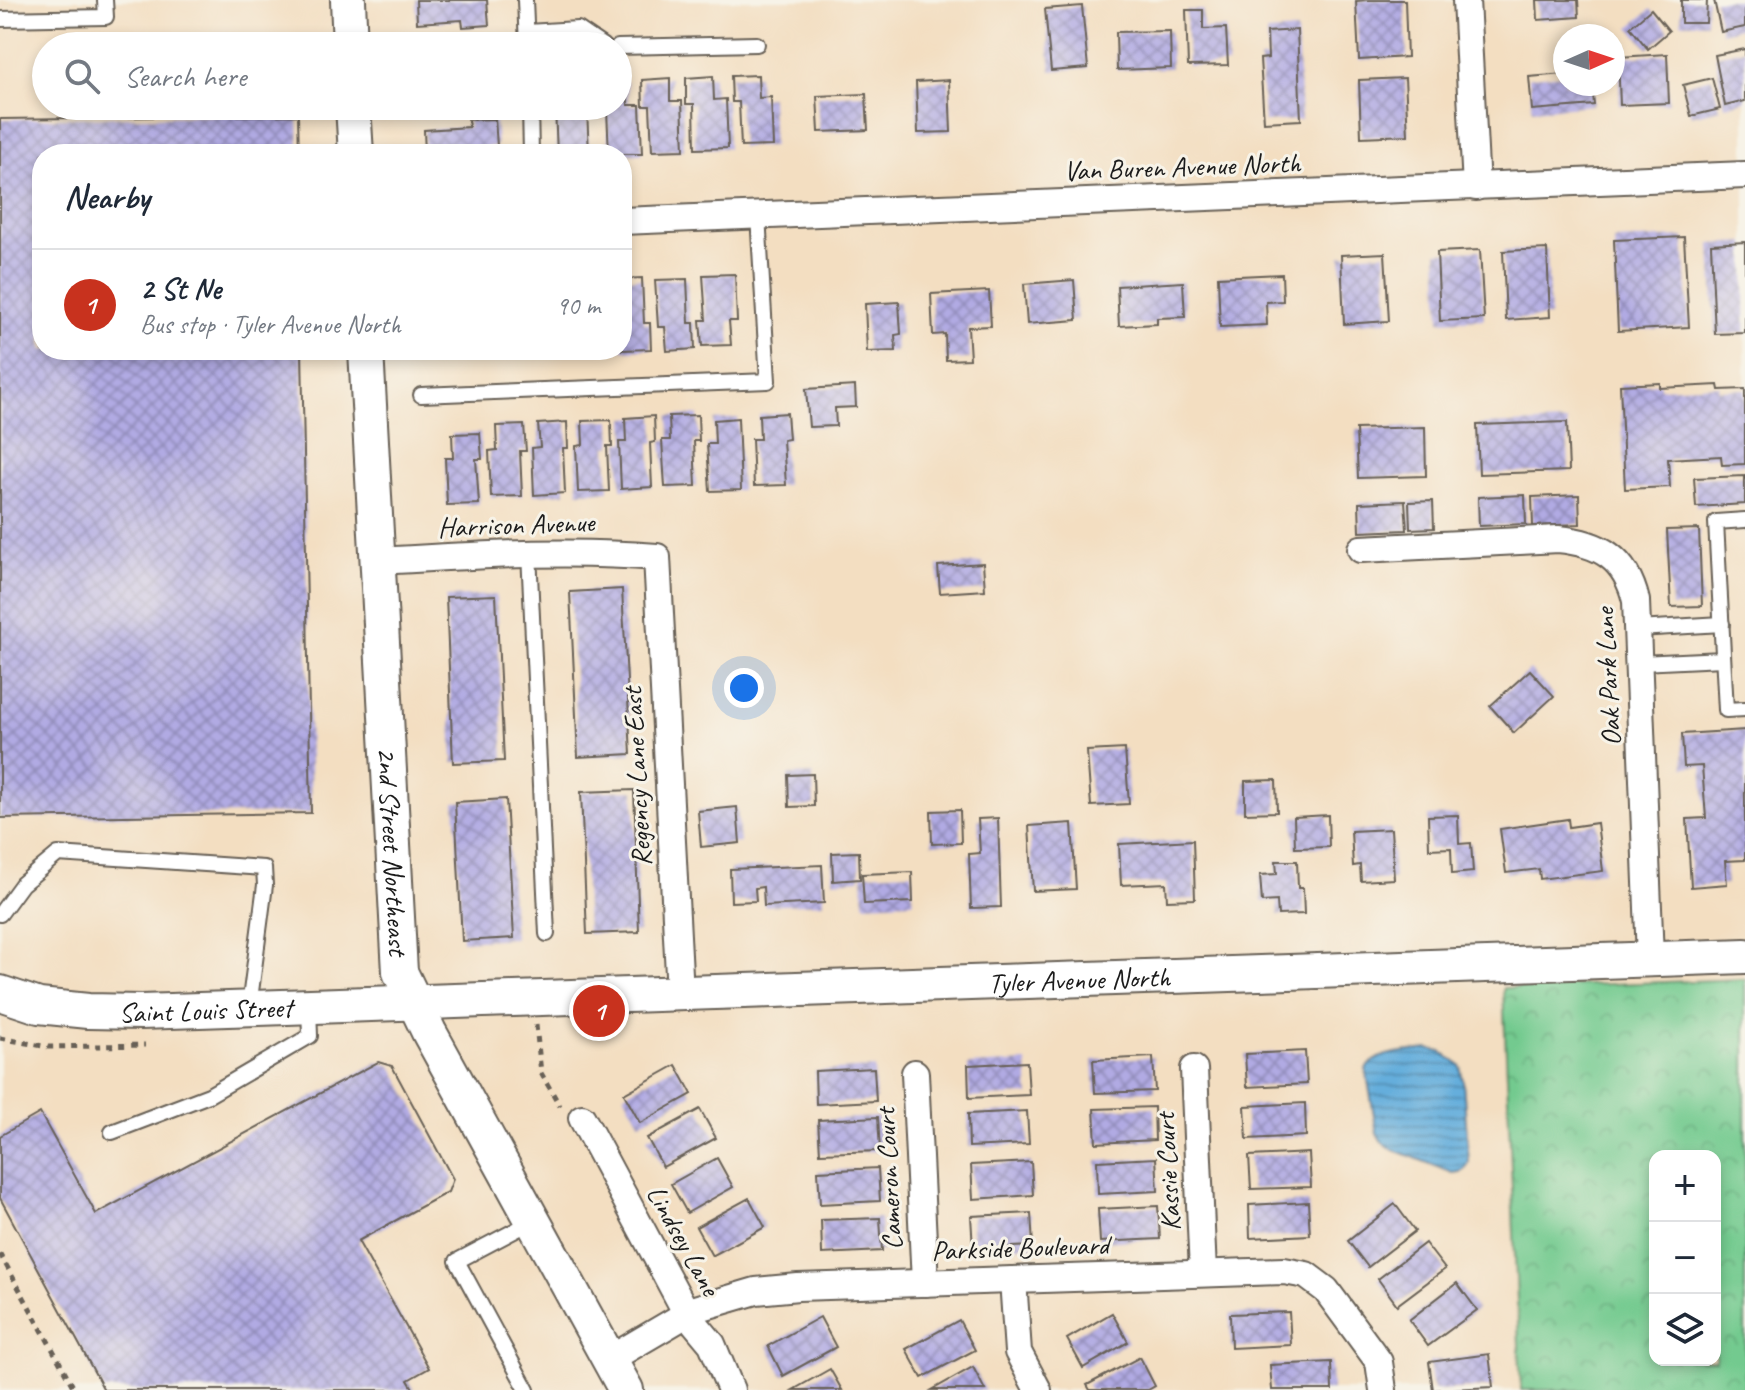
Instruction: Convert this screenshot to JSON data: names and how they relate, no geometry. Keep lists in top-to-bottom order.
{
  "streets": {
    "street": [
      "Van Buren Avenue North",
      "Harrison Avenue",
      "Oak Park Lane",
      "Regency Lane East",
      "2nd Street Northeast",
      "Tyler Avenue North",
      "Saint Louis Street",
      "Kassie Court",
      "Cameron Court",
      "Lindsey Lane",
      "Parkside Boulevard"
    ]
  },
  "crossings": [
    ["Harrison Avenue", "Regency Lane East"],
    ["Harrison Avenue", "2nd Street Northeast"],
    ["Oak Park Lane", "Tyler Avenue North"],
    ["Regency Lane East", "Tyler Avenue North"],
    ["2nd Street Northeast", "Tyler Avenue North"],
    ["2nd Street Northeast", "Saint Louis Street"],
    ["2nd Street Northeast", "Parkside Boulevard"],
    ["Tyler Avenue North", "Saint Louis Street"],
    ["Kassie Court", "Parkside Boulevard"],
    ["Cameron Court", "Parkside Boulevard"],
    ["Lindsey Lane", "Parkside Boulevard"]
  ],
  "north": "right",
  "page": {
    "search": "Search here",
    "heading": "Nearby",
    "list": [
      {
        "mark": "1",
        "name": "2 St Ne",
        "note": "Bus stop · Tyler Avenue North",
        "value": "90 m"
      }
    ],
    "pins": "1",
    "map_buttons": ["+", "−"]
  }
}
